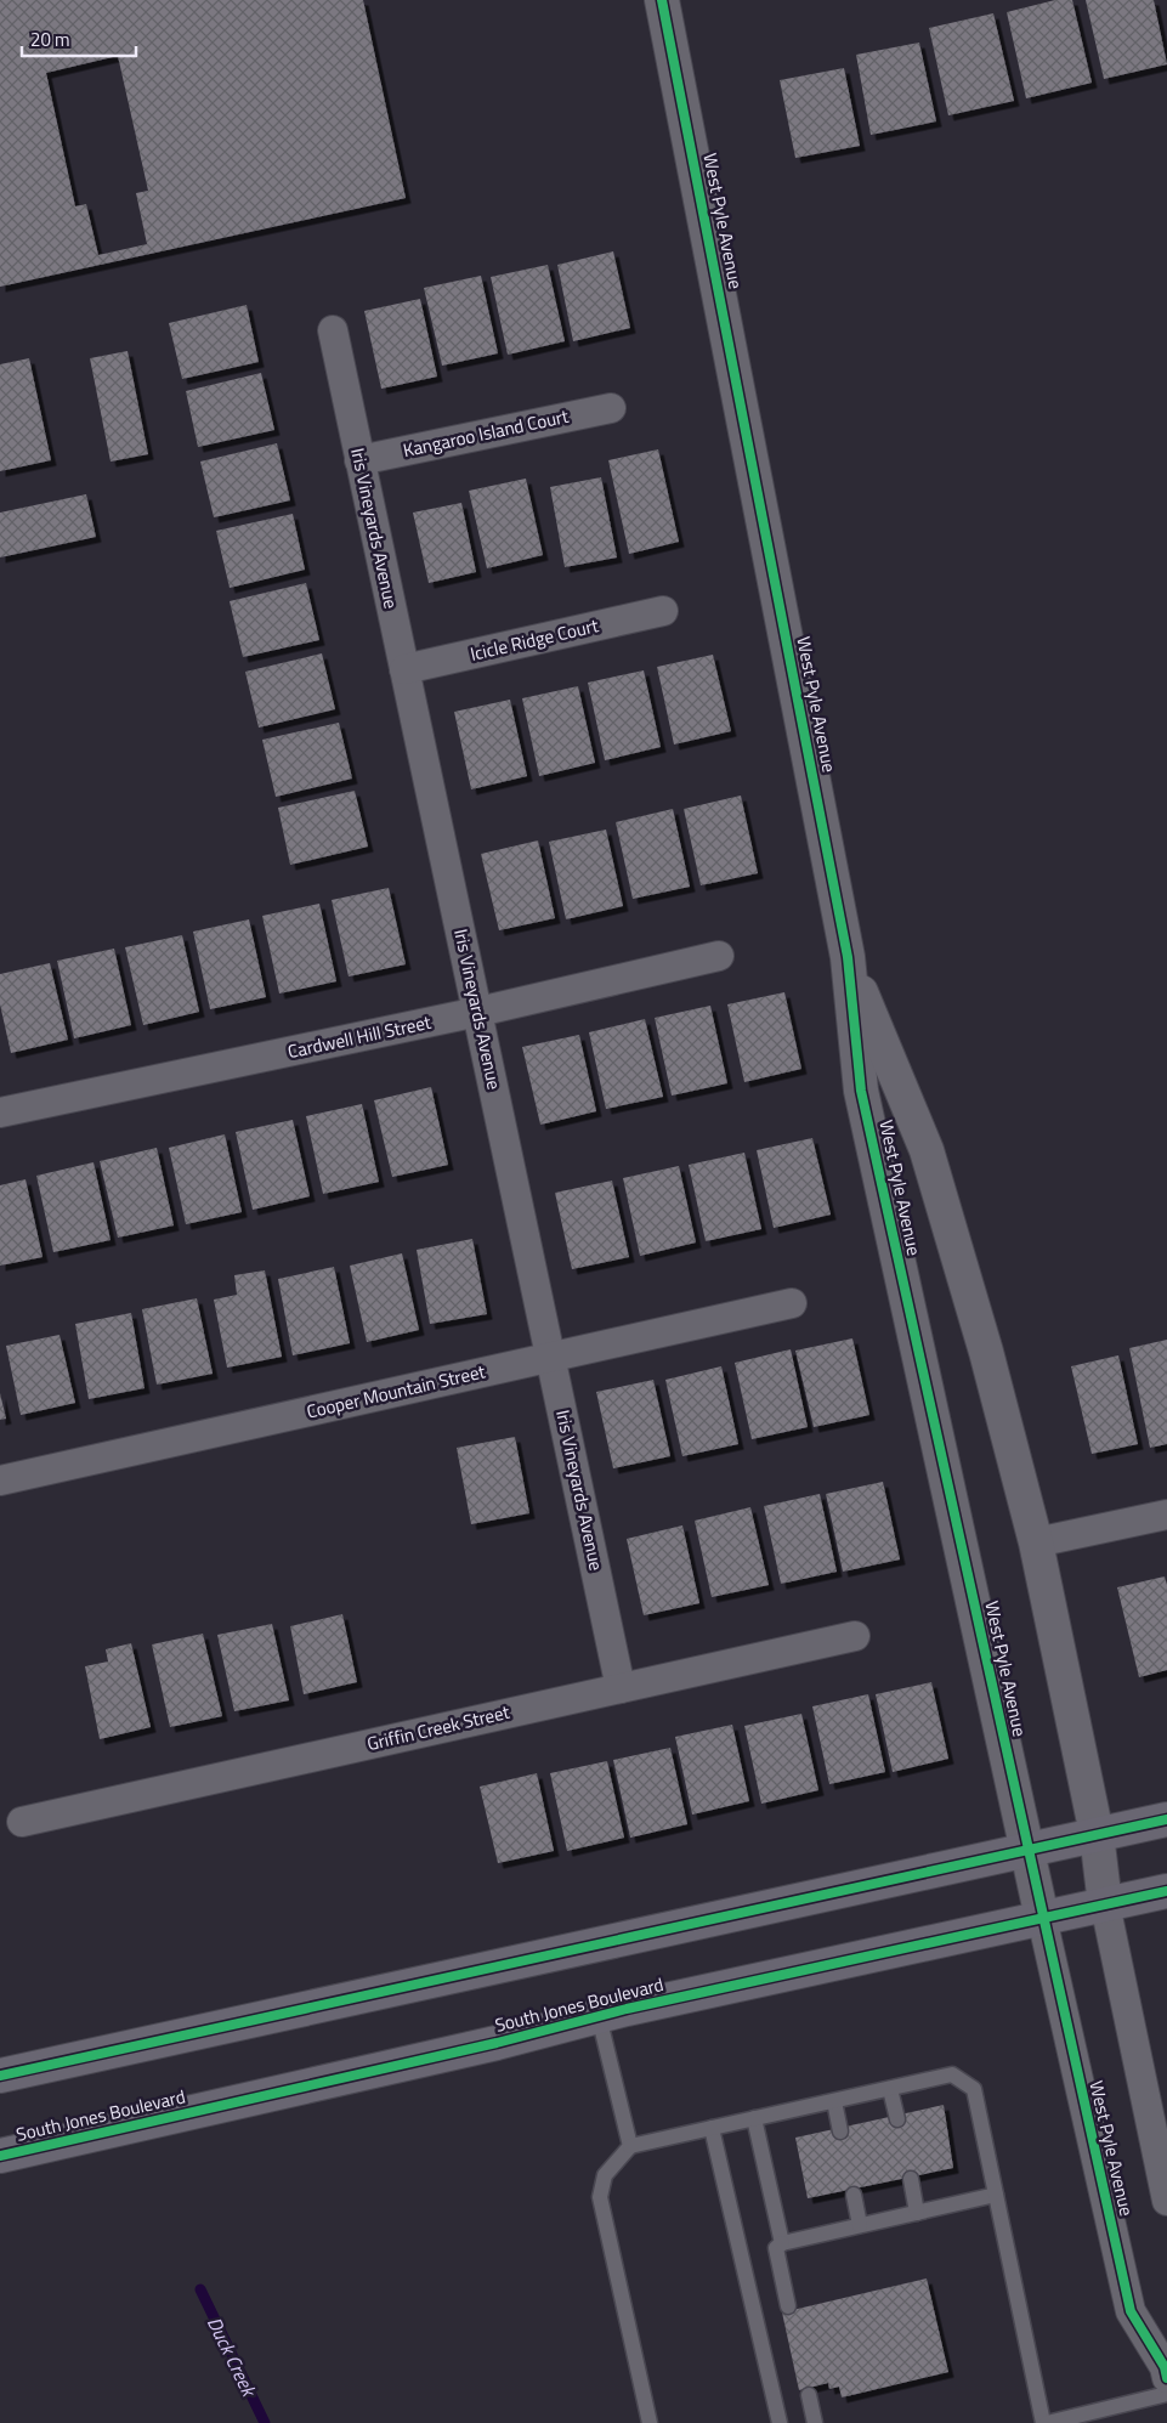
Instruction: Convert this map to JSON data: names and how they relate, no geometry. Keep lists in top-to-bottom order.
{
  "streets": {
    "main road": ["South Jones Boulevard"],
    "street": [
      "West Pyle Avenue",
      "Kangaroo Island Court",
      "Iris Vineyards Avenue",
      "Icicle Ridge Court",
      "Cardwell Hill Street",
      "Cooper Mountain Street",
      "Griffin Creek Street"
    ]
  },
  "crossings": [
    ["West Pyle Avenue", "South Jones Boulevard"],
    ["Kangaroo Island Court", "Iris Vineyards Avenue"],
    ["Iris Vineyards Avenue", "Icicle Ridge Court"],
    ["Iris Vineyards Avenue", "Cardwell Hill Street"],
    ["Iris Vineyards Avenue", "Cooper Mountain Street"],
    ["Iris Vineyards Avenue", "Griffin Creek Street"]
  ],
  "water": ["Duck Creek"],
  "scale_bar": "20 m"
}
